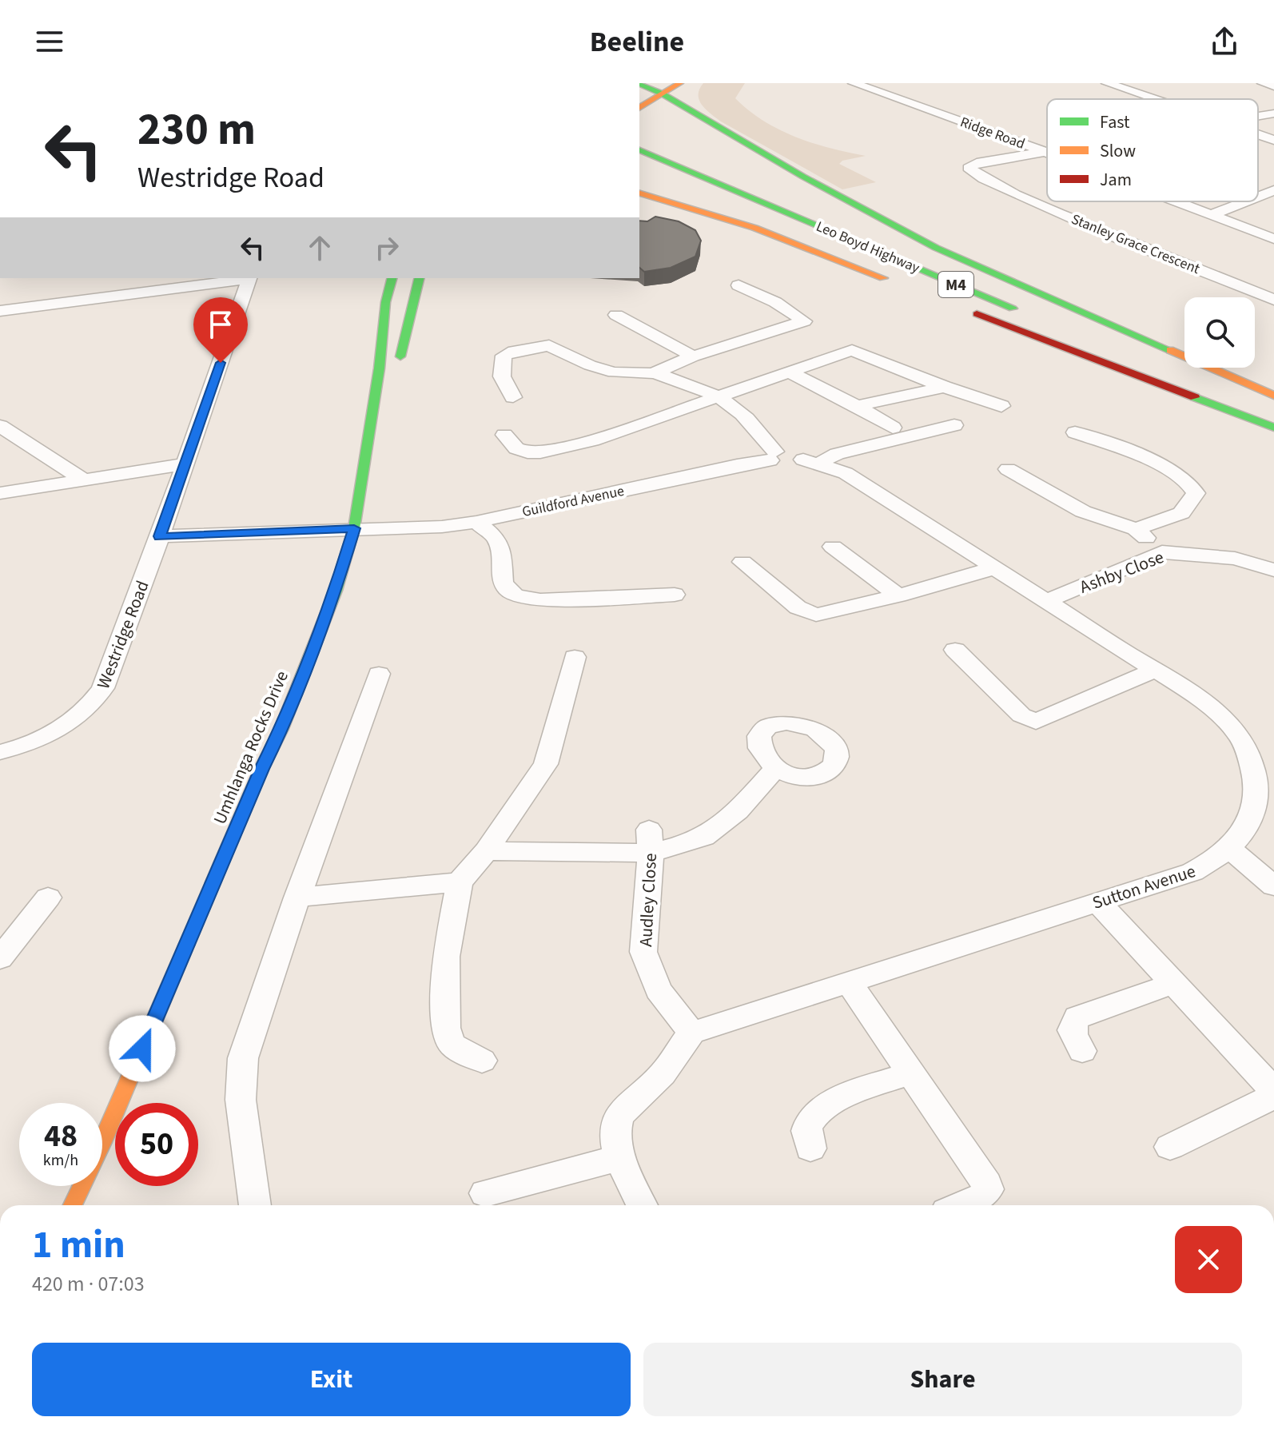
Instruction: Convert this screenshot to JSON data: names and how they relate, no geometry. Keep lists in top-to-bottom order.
{
  "streets": {
    "main road": ["Leo Boyd Highway", "M4", "Umhlanga Rocks Drive"],
    "street": [
      "Ridge Road",
      "Stanley Grace Crescent",
      "Guildford Avenue",
      "Ashby Close",
      "Westridge Road",
      "Sutton Avenue",
      "Audley Close"
    ]
  },
  "crossings": [
    ["Ridge Road", "Stanley Grace Crescent"],
    ["Guildford Avenue", "Umhlanga Rocks Drive"],
    ["Guildford Avenue", "Sutton Avenue"],
    ["Ashby Close", "Sutton Avenue"],
    ["Sutton Avenue", "Audley Close"]
  ],
  "legend": ["Fast", "Slow", "Jam"],
  "page": {
    "header": "Beeline",
    "turn": ["230 m", "Westridge Road"],
    "speed": "48 km/h",
    "limit": "50",
    "heading": ["1 min", "420 m · 07:03"],
    "buttons": ["Exit", "Share"]
  }
}
